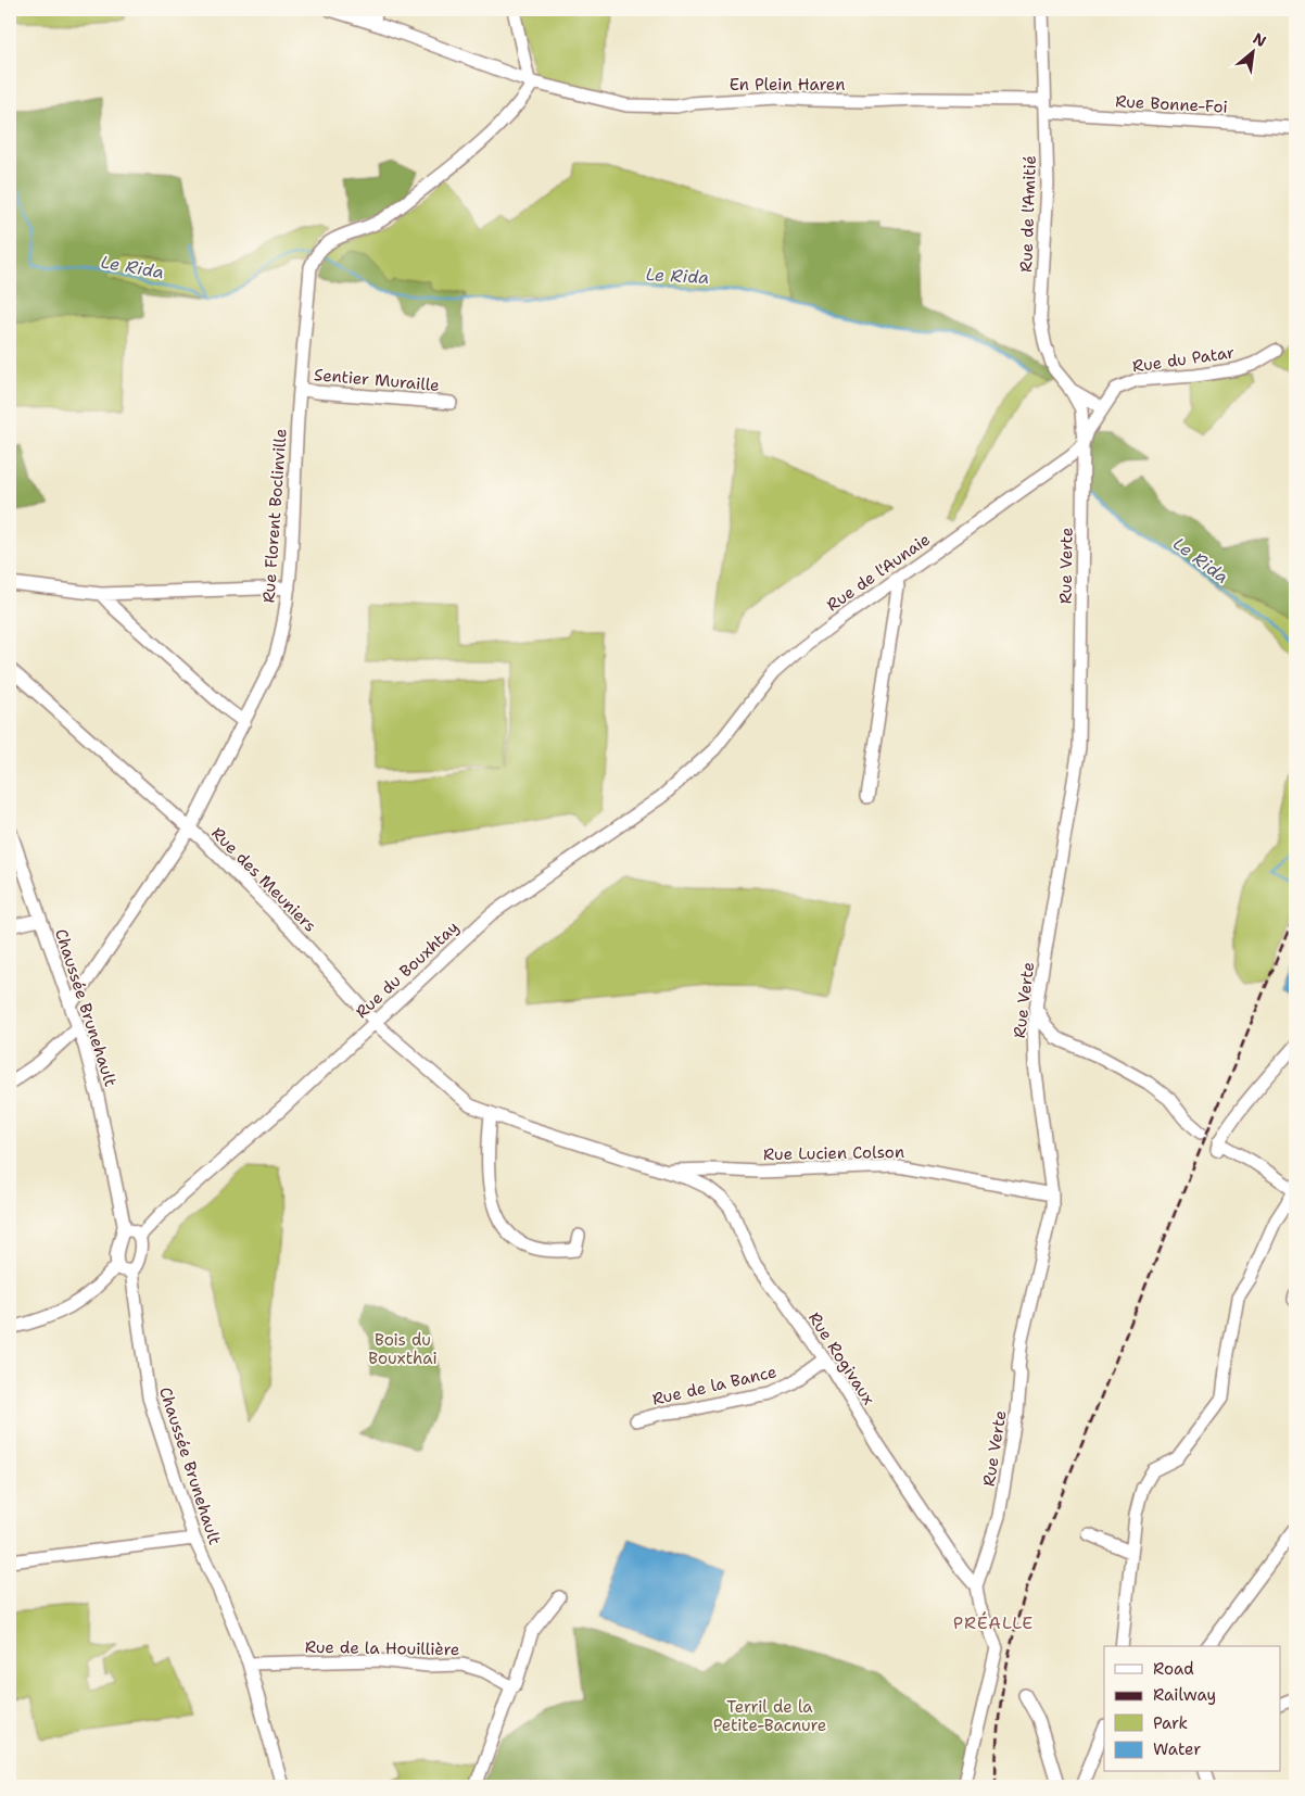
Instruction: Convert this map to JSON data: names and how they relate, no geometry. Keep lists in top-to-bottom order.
{
  "streets": {
    "street": [
      "En Plein Haren",
      "Rue Bonne-Foi",
      "Rue de l'Amitié",
      "Rue du Patar",
      "Sentier Muraille",
      "Rue Florent Boclinville",
      "Rue Verte",
      "Rue de l'Aunaie",
      "Rue des Meuniers",
      "Rue du Bouxhtay",
      "Chaussée Brunehault",
      "Rue Lucien Colson",
      "Rue Rogivaux",
      "Rue de la Bance",
      "Rue de la Houillière"
    ]
  },
  "crossings": [
    ["En Plein Haren", "Rue Bonne-Foi"],
    ["En Plein Haren", "Rue de l'Amitié"],
    ["En Plein Haren", "Rue Florent Boclinville"],
    ["Rue Bonne-Foi", "Rue de l'Amitié"],
    ["Rue de l'Amitié", "Rue Verte"],
    ["Rue du Patar", "Rue Verte"],
    ["Rue du Patar", "Rue de l'Aunaie"],
    ["Sentier Muraille", "Rue Florent Boclinville"],
    ["Rue Florent Boclinville", "Rue des Meuniers"],
    ["Rue Florent Boclinville", "Chaussée Brunehault"],
    ["Rue Verte", "Rue de l'Aunaie"],
    ["Rue Verte", "Rue Lucien Colson"],
    ["Rue Verte", "Rue Rogivaux"],
    ["Rue de l'Aunaie", "Rue du Bouxhtay"],
    ["Rue des Meuniers", "Rue du Bouxhtay"],
    ["Rue des Meuniers", "Rue Rogivaux"],
    ["Rue du Bouxhtay", "Chaussée Brunehault"],
    ["Chaussée Brunehault", "Rue de la Houillière"],
    ["Rue Rogivaux", "Rue de la Bance"]
  ],
  "districts": ["PRÉALLE"],
  "water": ["Le Rida"],
  "parks": ["Bois du Bouxthai", "Terril de la Petite-Bacnure"],
  "legend": [
    "Road",
    "Railway",
    "Park",
    "Water"
  ],
  "north": "top right"
}
